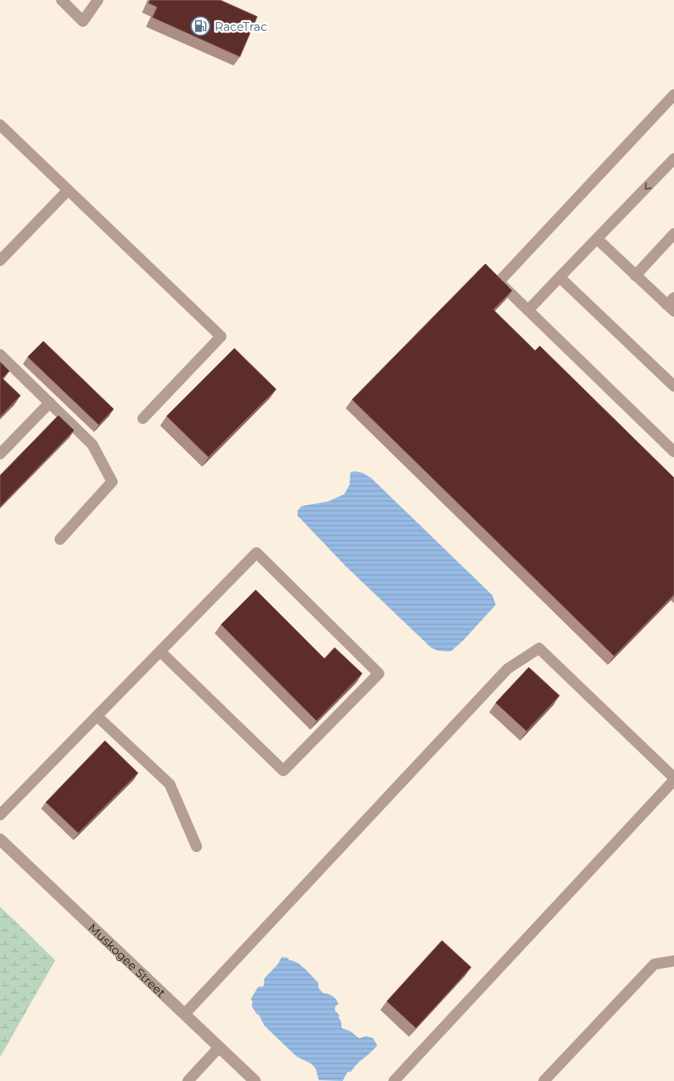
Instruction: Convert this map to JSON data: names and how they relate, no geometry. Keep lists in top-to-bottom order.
{
  "streets": {
    "street": ["Muskogee Street"]
  },
  "places": {
    "fuel station": ["RaceTrac"]
  }
}
